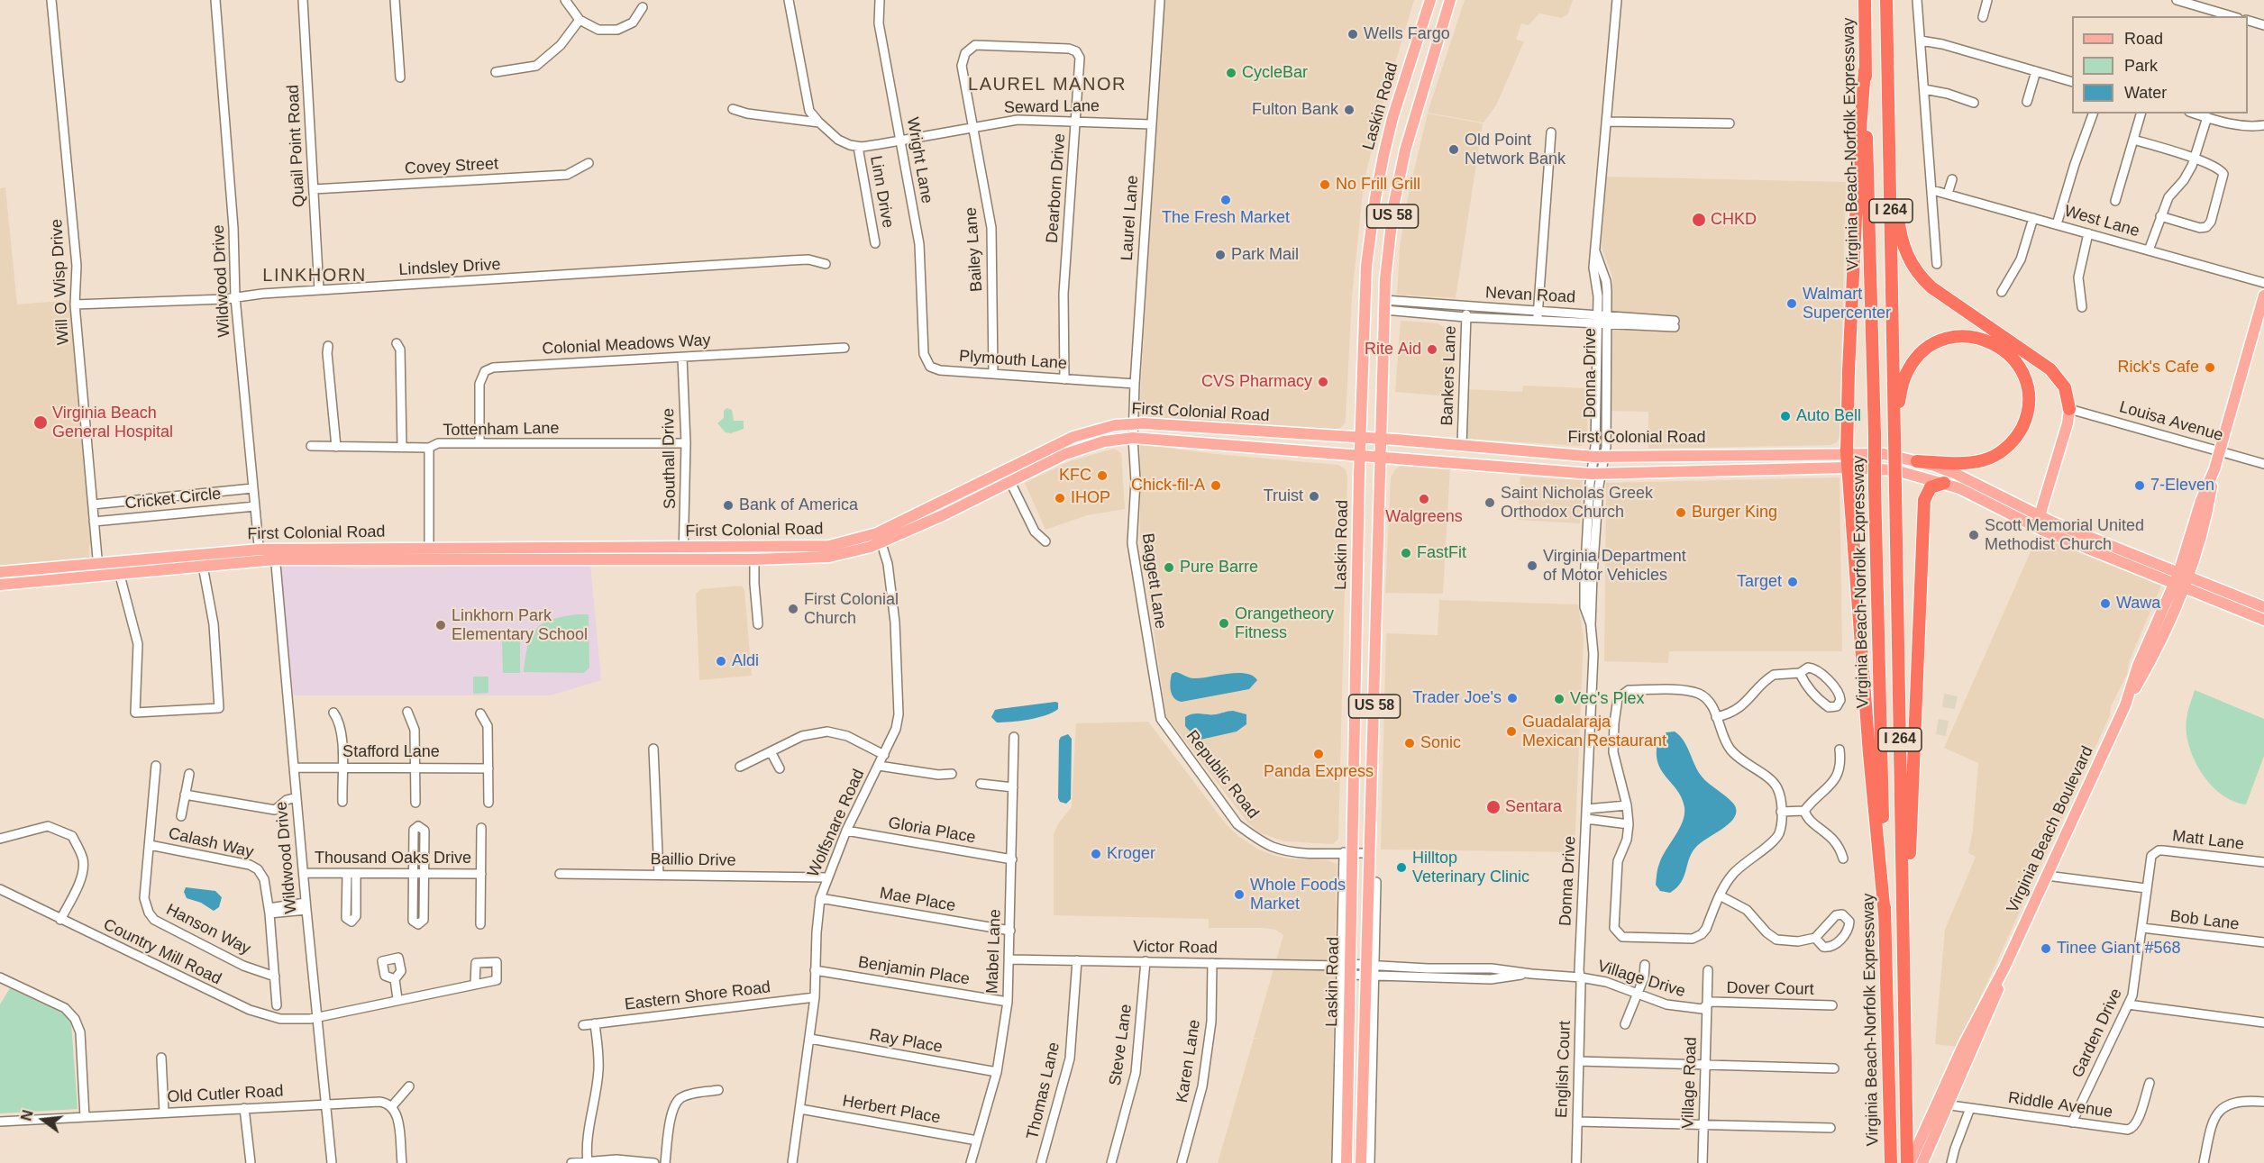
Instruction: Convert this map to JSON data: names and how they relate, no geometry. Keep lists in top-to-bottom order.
{
  "streets": {
    "highway": ["Virginia Beach-Norfolk Expressway", "I 264"],
    "main road": [
      "Laskin Road",
      "US 58",
      "First Colonial Road",
      "Virginia Beach Boulevard"
    ],
    "street": [
      "Seward Lane",
      "Quail Point Road",
      "Wright Lane",
      "Covey Street",
      "Dearborn Drive",
      "Linn Drive",
      "Laurel Lane",
      "West Lane",
      "Bailey Lane",
      "Lindsley Drive",
      "Wildwood Drive",
      "Will O Wisp Drive",
      "Nevan Road",
      "Colonial Meadows Way",
      "Plymouth Lane",
      "Donna Drive",
      "Bankers Lane",
      "Louisa Avenue",
      "Tottenham Lane",
      "Southall Drive",
      "Cricket Circle",
      "Baggett Lane",
      "Stafford Lane",
      "Republic Road",
      "Wolfsnare Road",
      "Gloria Place",
      "Matt Lane",
      "Calash Way",
      "Thousand Oaks Drive",
      "Baillio Drive",
      "Mae Place",
      "Bob Lane",
      "Hanson Way",
      "Victor Road",
      "Mabel Lane",
      "Country Mill Road",
      "Benjamin Place",
      "Village Drive",
      "Dover Court",
      "Eastern Shore Road",
      "Garden Drive",
      "Ray Place",
      "Steve Lane",
      "Karen Lane",
      "English Court",
      "Village Road",
      "Thomas Lane",
      "Old Cutler Road",
      "Riddle Avenue",
      "Herbert Place"
    ]
  },
  "crossings": [
    ["Laskin Road", "Nevan Road"],
    ["Laskin Road", "First Colonial Road"],
    ["Laskin Road", "Republic Road"],
    ["Laskin Road", "Victor Road"],
    ["Laskin Road", "Village Drive"],
    ["Seward Lane", "Wright Lane"],
    ["Seward Lane", "Dearborn Drive"],
    ["Seward Lane", "Linn Drive"],
    ["Seward Lane", "Laurel Lane"],
    ["Seward Lane", "Bailey Lane"],
    ["Virginia Beach-Norfolk Expressway", "Virginia Beach Boulevard"],
    ["Quail Point Road", "Covey Street"],
    ["Quail Point Road", "Lindsley Drive"],
    ["Wright Lane", "Plymouth Lane"],
    ["Dearborn Drive", "Bailey Lane"],
    ["Dearborn Drive", "Plymouth Lane"],
    ["Laurel Lane", "Plymouth Lane"],
    ["Laurel Lane", "First Colonial Road"],
    ["Laurel Lane", "Baggett Lane"],
    ["Bailey Lane", "Plymouth Lane"],
    ["Lindsley Drive", "Wildwood Drive"],
    ["Lindsley Drive", "Will O Wisp Drive"],
    ["Wildwood Drive", "First Colonial Road"],
    ["Wildwood Drive", "Cricket Circle"],
    ["Wildwood Drive", "Stafford Lane"],
    ["Wildwood Drive", "Thousand Oaks Drive"],
    ["Wildwood Drive", "Country Mill Road"],
    ["Wildwood Drive", "Old Cutler Road"],
    ["Will O Wisp Drive", "First Colonial Road"],
    ["Will O Wisp Drive", "Cricket Circle"],
    ["Nevan Road", "Donna Drive"],
    ["Nevan Road", "Bankers Lane"],
    ["Colonial Meadows Way", "Tottenham Lane"],
    ["Colonial Meadows Way", "Southall Drive"],
    ["Donna Drive", "First Colonial Road"],
    ["Donna Drive", "Village Drive"],
    ["Donna Drive", "English Court"],
    ["Bankers Lane", "First Colonial Road"],
    ["First Colonial Road", "Tottenham Lane"],
    ["First Colonial Road", "Southall Drive"],
    ["First Colonial Road", "Baggett Lane"],
    ["First Colonial Road", "Wolfsnare Road"],
    ["First Colonial Road", "Virginia Beach Boulevard"],
    ["Louisa Avenue", "Virginia Beach Boulevard"],
    ["Tottenham Lane", "Southall Drive"],
    ["Baggett Lane", "Republic Road"],
    ["Wolfsnare Road", "Gloria Place"],
    ["Wolfsnare Road", "Baillio Drive"],
    ["Wolfsnare Road", "Mae Place"],
    ["Wolfsnare Road", "Benjamin Place"],
    ["Wolfsnare Road", "Eastern Shore Road"],
    ["Wolfsnare Road", "Ray Place"],
    ["Wolfsnare Road", "Herbert Place"],
    ["Virginia Beach Boulevard", "Riddle Avenue"],
    ["Gloria Place", "Mabel Lane"],
    ["Matt Lane", "Garden Drive"],
    ["Calash Way", "Hanson Way"],
    ["Mae Place", "Mabel Lane"],
    ["Bob Lane", "Garden Drive"],
    ["Victor Road", "Mabel Lane"],
    ["Victor Road", "Village Drive"],
    ["Victor Road", "Steve Lane"],
    ["Victor Road", "Karen Lane"],
    ["Victor Road", "Thomas Lane"],
    ["Mabel Lane", "Benjamin Place"],
    ["Mabel Lane", "Ray Place"],
    ["Mabel Lane", "Herbert Place"],
    ["Village Drive", "Dover Court"],
    ["Village Drive", "English Court"],
    ["Village Drive", "Village Road"],
    ["Dover Court", "Village Road"],
    ["Garden Drive", "Riddle Avenue"]
  ],
  "districts": ["LAUREL MANOR", "LINKHORN"],
  "places": [
    "Wells Fargo",
    "CycleBar",
    "Fulton Bank",
    "Old Point Network Bank",
    "No Frill Grill",
    "The Fresh Market",
    "CHKD",
    "Park Mail",
    "Walmart Supercenter",
    "Rite Aid",
    "Rick's Cafe",
    "CVS Pharmacy",
    "Auto Bell",
    "Virginia Beach General Hospital",
    "KFC",
    "Chick-fil-A",
    "7-Eleven",
    "Truist",
    "IHOP",
    "Walgreens",
    "Saint Nicholas Greek Orthodox Church",
    "Bank of America",
    "Burger King",
    "Scott Memorial United Methodist Church",
    "FastFit",
    "Virginia Department of Motor Vehicles",
    "Pure Barre",
    "Target",
    "Wawa",
    "First Colonial Church",
    "Orangetheory Fitness",
    "Linkhorn Park Elementary School",
    "Aldi",
    "Trader Joe's",
    "Vec's Plex",
    "Guadalaraja Mexican Restaurant",
    "Sonic",
    "Panda Express",
    "Sentara",
    "Kroger",
    "Hilltop Veterinary Clinic",
    "Whole Foods Market",
    "Tinee Giant #568"
  ],
  "legend": ["Road", "Park", "Water"],
  "north": "left"
}
